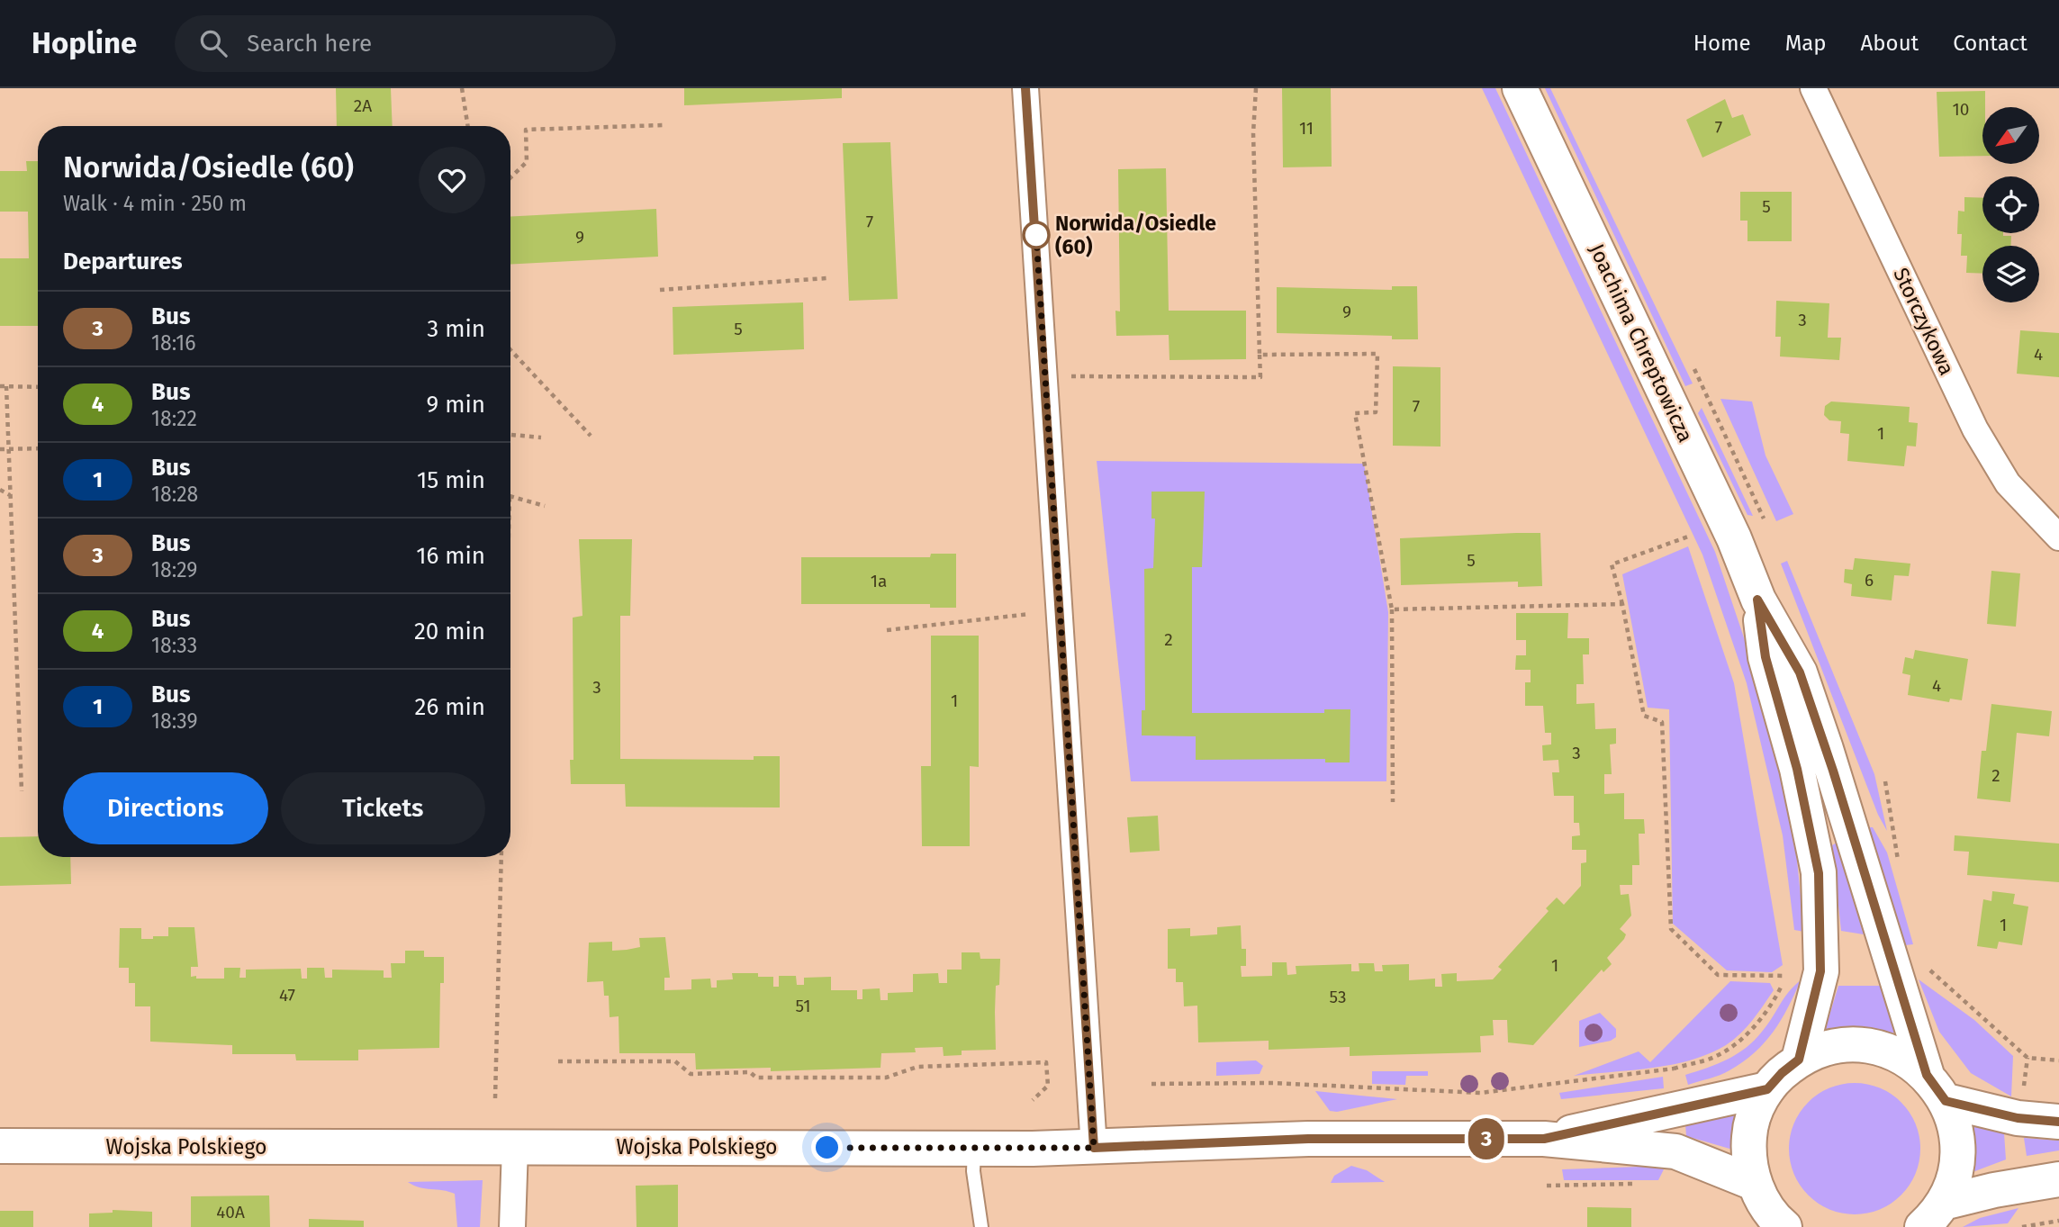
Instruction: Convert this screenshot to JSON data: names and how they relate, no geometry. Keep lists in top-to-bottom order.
{
  "streets": {
    "main road": ["Joachima Chreptowicza", "Wojska Polskiego"],
    "street": ["Storczykowa"]
  },
  "places": ["Norwida/Osiedle (60)"],
  "lines": ["bus line 3"],
  "house_numbers": [
    "2A",
    "10",
    "7",
    "11",
    "5",
    "7",
    "9",
    "9",
    "3",
    "5",
    "4",
    "7",
    "1",
    "5",
    "6",
    "1a",
    "2",
    "4",
    "3",
    "1",
    "3",
    "2",
    "1",
    "1",
    "47",
    "53",
    "51",
    "40A"
  ],
  "north": "bottom left",
  "page": {
    "header": "Hopline",
    "search": "Search here",
    "nav": [
      "Home",
      "Map",
      "About",
      "Contact"
    ],
    "on_map": "3",
    "heading": [
      ["Norwida/Osiedle (60)", "Walk · 4 min · 250 m"],
      "Departures"
    ],
    "list": [
      {
        "mark": "3",
        "name": "Bus",
        "note": "18:16",
        "value": "3 min"
      },
      {
        "mark": "4",
        "name": "Bus",
        "note": "18:22",
        "value": "9 min"
      },
      {
        "mark": "1",
        "name": "Bus",
        "note": "18:28",
        "value": "15 min"
      },
      {
        "mark": "3",
        "name": "Bus",
        "note": "18:29",
        "value": "16 min"
      },
      {
        "mark": "4",
        "name": "Bus",
        "note": "18:33",
        "value": "20 min"
      },
      {
        "mark": "1",
        "name": "Bus",
        "note": "18:39",
        "value": "26 min"
      }
    ],
    "buttons": ["Directions", "Tickets"]
  }
}
